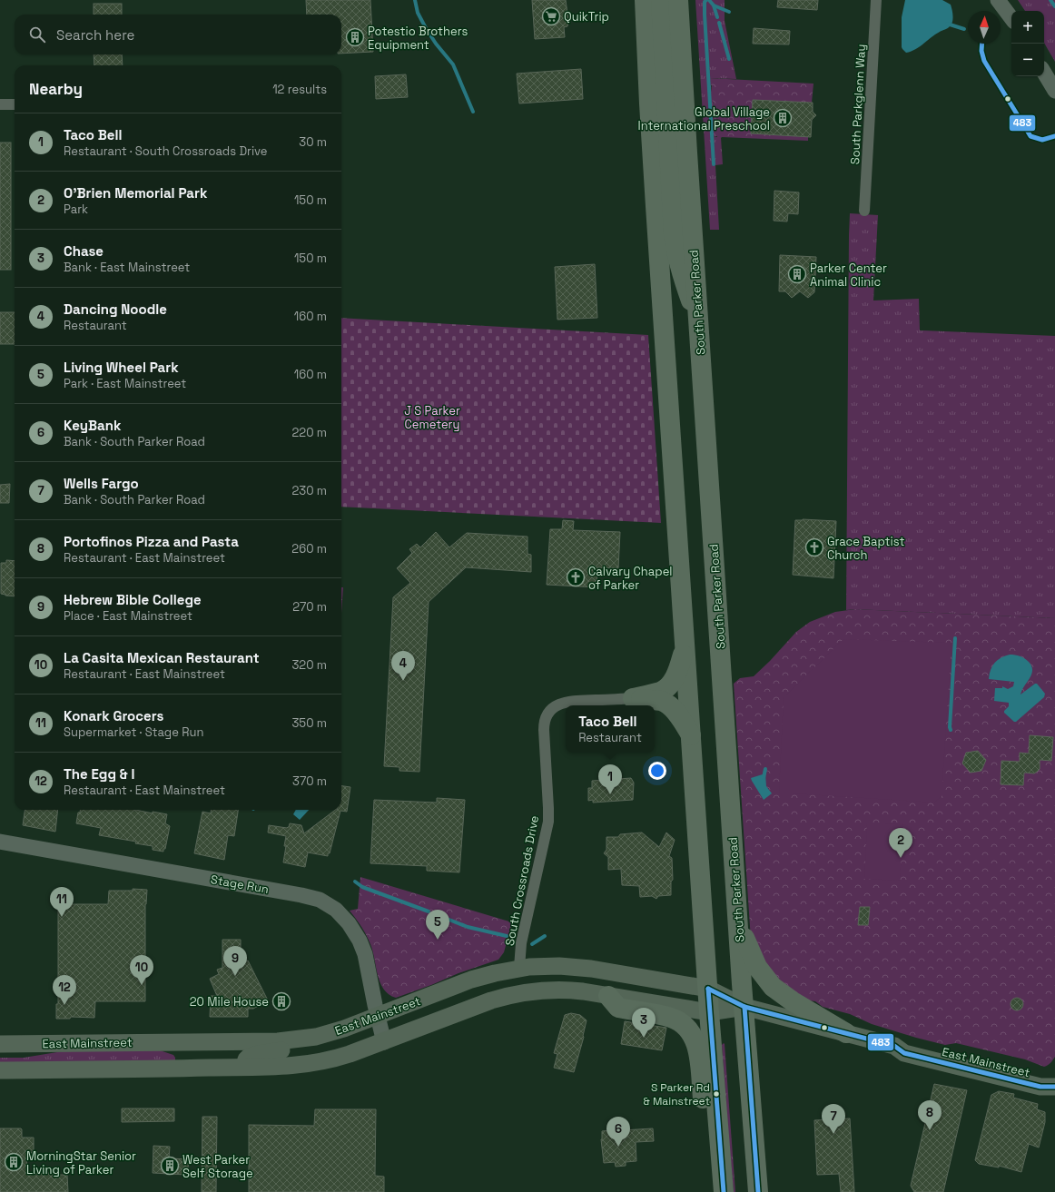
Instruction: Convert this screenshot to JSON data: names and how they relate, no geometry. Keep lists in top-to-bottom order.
{
  "streets": {
    "highway": ["South Parker Road"],
    "main road": ["East Mainstreet"],
    "street": ["South Parkglenn Way", "South Crossroads Drive", "Stage Run"]
  },
  "crossings": [
    ["South Parker Road", "East Mainstreet"],
    ["South Crossroads Drive", "East Mainstreet"],
    ["Stage Run", "East Mainstreet"]
  ],
  "parks": ["J S Parker Cemetery"],
  "places": {
    "supermarket": ["QuikTrip"],
    "building": [
      "Potestio Brothers Equipment",
      "Global Village International Preschool",
      "Parker Center Animal Clinic",
      "20 Mile House",
      "MorningStar Senior Living of Parker",
      "West Parker Self Storage"
    ],
    "church": ["Grace Baptist Church", "Calvary Chapel of Parker"],
    "other": ["S Parker Rd & Mainstreet"]
  },
  "lines": ["transit line 483"],
  "north": "top",
  "page": {
    "map_buttons": ["+", "−"],
    "search": "Search here",
    "heading": ["Nearby", "12 results"],
    "list": [
      {
        "mark": "1",
        "name": "Taco Bell",
        "note": "Restaurant · South Crossroads Drive",
        "value": "30 m"
      },
      {
        "mark": "2",
        "name": "O'Brien Memorial Park",
        "note": "Park",
        "value": "150 m"
      },
      {
        "mark": "3",
        "name": "Chase",
        "note": "Bank · East Mainstreet",
        "value": "150 m"
      },
      {
        "mark": "4",
        "name": "Dancing Noodle",
        "note": "Restaurant",
        "value": "160 m"
      },
      {
        "mark": "5",
        "name": "Living Wheel Park",
        "note": "Park · East Mainstreet",
        "value": "160 m"
      },
      {
        "mark": "6",
        "name": "KeyBank",
        "note": "Bank · South Parker Road",
        "value": "220 m"
      },
      {
        "mark": "7",
        "name": "Wells Fargo",
        "note": "Bank · South Parker Road",
        "value": "230 m"
      },
      {
        "mark": "8",
        "name": "Portofinos Pizza and Pasta",
        "note": "Restaurant · East Mainstreet",
        "value": "260 m"
      },
      {
        "mark": "9",
        "name": "Hebrew Bible College",
        "note": "Place · East Mainstreet",
        "value": "270 m"
      },
      {
        "mark": "10",
        "name": "La Casita Mexican Restaurant",
        "note": "Restaurant · East Mainstreet",
        "value": "320 m"
      },
      {
        "mark": "11",
        "name": "Konark Grocers",
        "note": "Supermarket · Stage Run",
        "value": "350 m"
      },
      {
        "mark": "12",
        "name": "The Egg & I",
        "note": "Restaurant · East Mainstreet",
        "value": "370 m"
      }
    ],
    "pins": [
      "4",
      "1",
      "2",
      "11",
      "5",
      "9",
      "10",
      "12",
      "3",
      "8",
      "7",
      "6"
    ],
    "popup": ["Taco Bell", "Restaurant"]
  }
}
